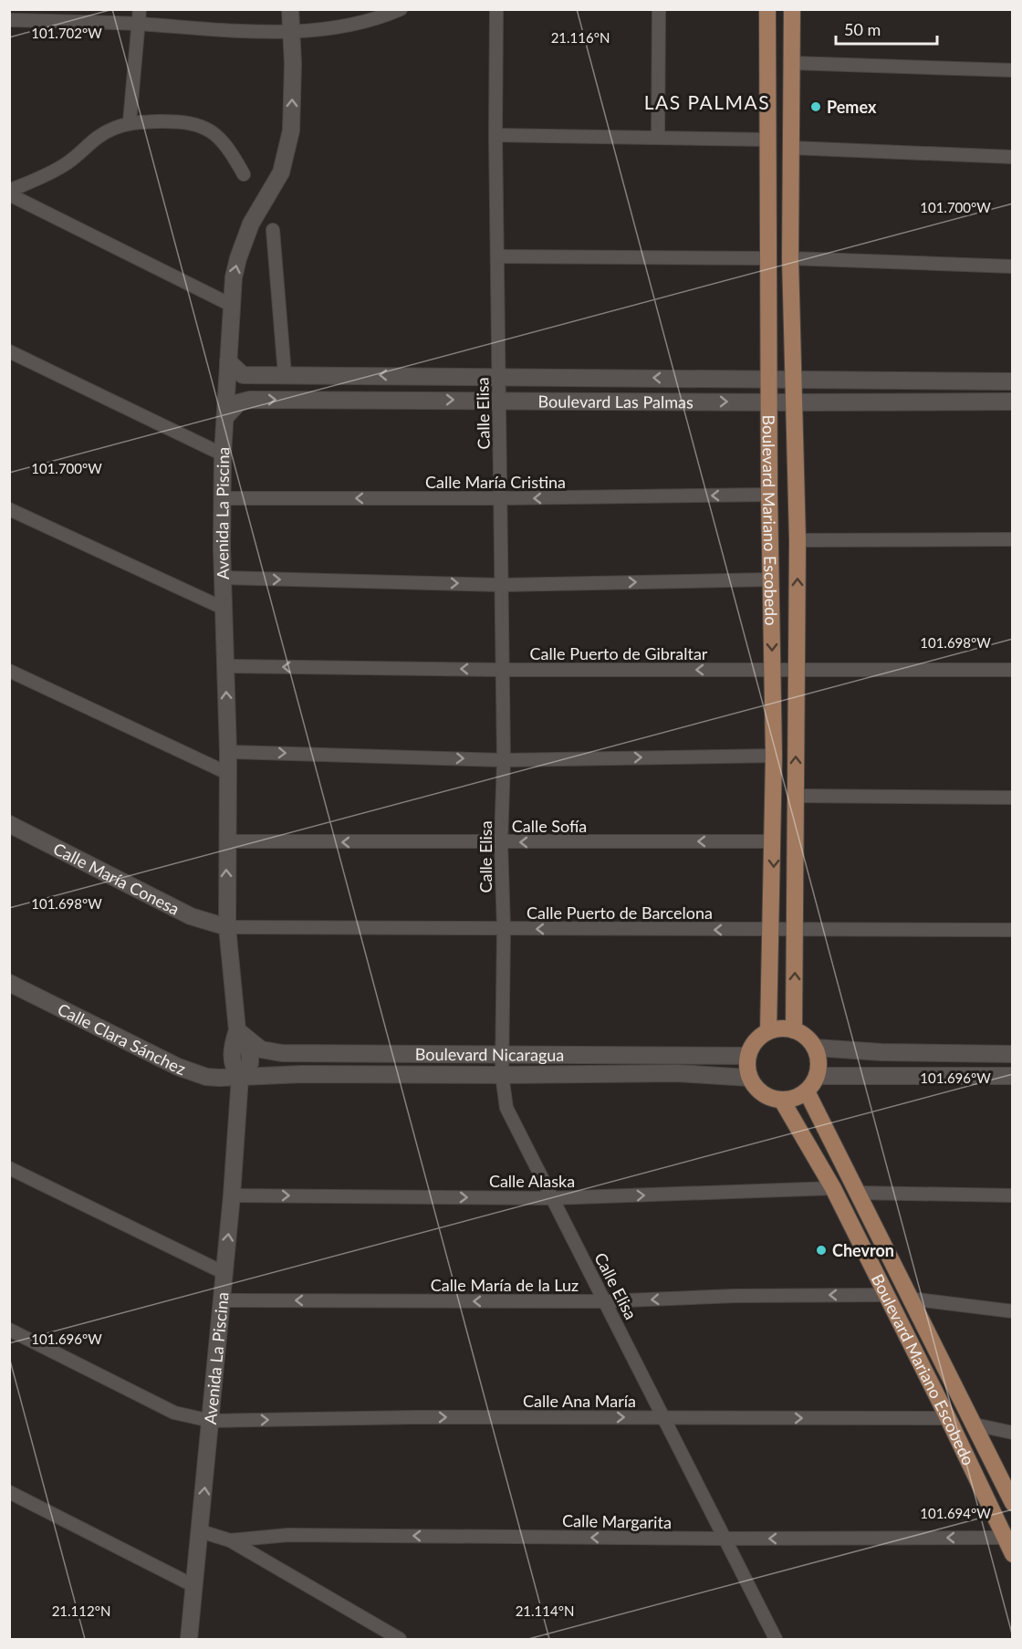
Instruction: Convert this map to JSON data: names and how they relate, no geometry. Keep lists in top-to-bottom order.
{
  "streets": {
    "main road": ["Boulevard Mariano Escobedo"],
    "street": [
      "Boulevard Las Palmas",
      "Calle Elisa",
      "Calle María Cristina",
      "Avenida La Piscina",
      "Calle Puerto de Gibraltar",
      "Calle Sofía",
      "Calle María Conesa",
      "Calle Puerto de Barcelona",
      "Calle Clara Sánchez",
      "Boulevard Nicaragua",
      "Calle Alaska",
      "Calle María de la Luz",
      "Calle Ana María",
      "Calle Margarita"
    ]
  },
  "crossings": [
    ["Boulevard Las Palmas", "Calle Elisa"],
    ["Boulevard Las Palmas", "Boulevard Mariano Escobedo"],
    ["Calle Elisa", "Calle María Cristina"],
    ["Calle Elisa", "Calle Puerto de Gibraltar"],
    ["Calle Elisa", "Calle Sofía"],
    ["Calle Elisa", "Calle Puerto de Barcelona"],
    ["Calle Elisa", "Boulevard Nicaragua"],
    ["Calle Elisa", "Calle Alaska"],
    ["Calle Elisa", "Calle María de la Luz"],
    ["Calle Elisa", "Calle Ana María"],
    ["Calle Elisa", "Calle Margarita"],
    ["Calle María Cristina", "Avenida La Piscina"],
    ["Calle María Cristina", "Boulevard Mariano Escobedo"],
    ["Avenida La Piscina", "Calle Puerto de Gibraltar"],
    ["Avenida La Piscina", "Calle Sofía"],
    ["Avenida La Piscina", "Calle María Conesa"],
    ["Avenida La Piscina", "Calle Puerto de Barcelona"],
    ["Avenida La Piscina", "Calle Clara Sánchez"],
    ["Avenida La Piscina", "Boulevard Nicaragua"],
    ["Avenida La Piscina", "Calle Alaska"],
    ["Avenida La Piscina", "Calle María de la Luz"],
    ["Avenida La Piscina", "Calle Ana María"],
    ["Boulevard Mariano Escobedo", "Calle Puerto de Gibraltar"],
    ["Boulevard Mariano Escobedo", "Calle Sofía"],
    ["Boulevard Mariano Escobedo", "Calle Puerto de Barcelona"],
    ["Boulevard Mariano Escobedo", "Boulevard Nicaragua"],
    ["Boulevard Mariano Escobedo", "Calle Alaska"],
    ["Boulevard Mariano Escobedo", "Calle María de la Luz"],
    ["Boulevard Mariano Escobedo", "Calle Ana María"],
    ["Boulevard Mariano Escobedo", "Calle Margarita"],
    ["Calle María Conesa", "Calle Puerto de Barcelona"],
    ["Calle Clara Sánchez", "Boulevard Nicaragua"]
  ],
  "one_way": [
    "Avenida La Piscina",
    "Calle Alaska",
    "Calle María de la Luz",
    "Calle Ana María",
    "Calle Margarita"
  ],
  "districts": ["LAS PALMAS"],
  "places": ["Pemex", "Chevron"],
  "scale_bar": "50 m",
  "coordinates": [
    "101.702°W",
    "21.116°N",
    "101.700°W",
    "101.698°W",
    "101.696°W",
    "101.694°W",
    "21.112°N",
    "21.114°N"
  ]
}
